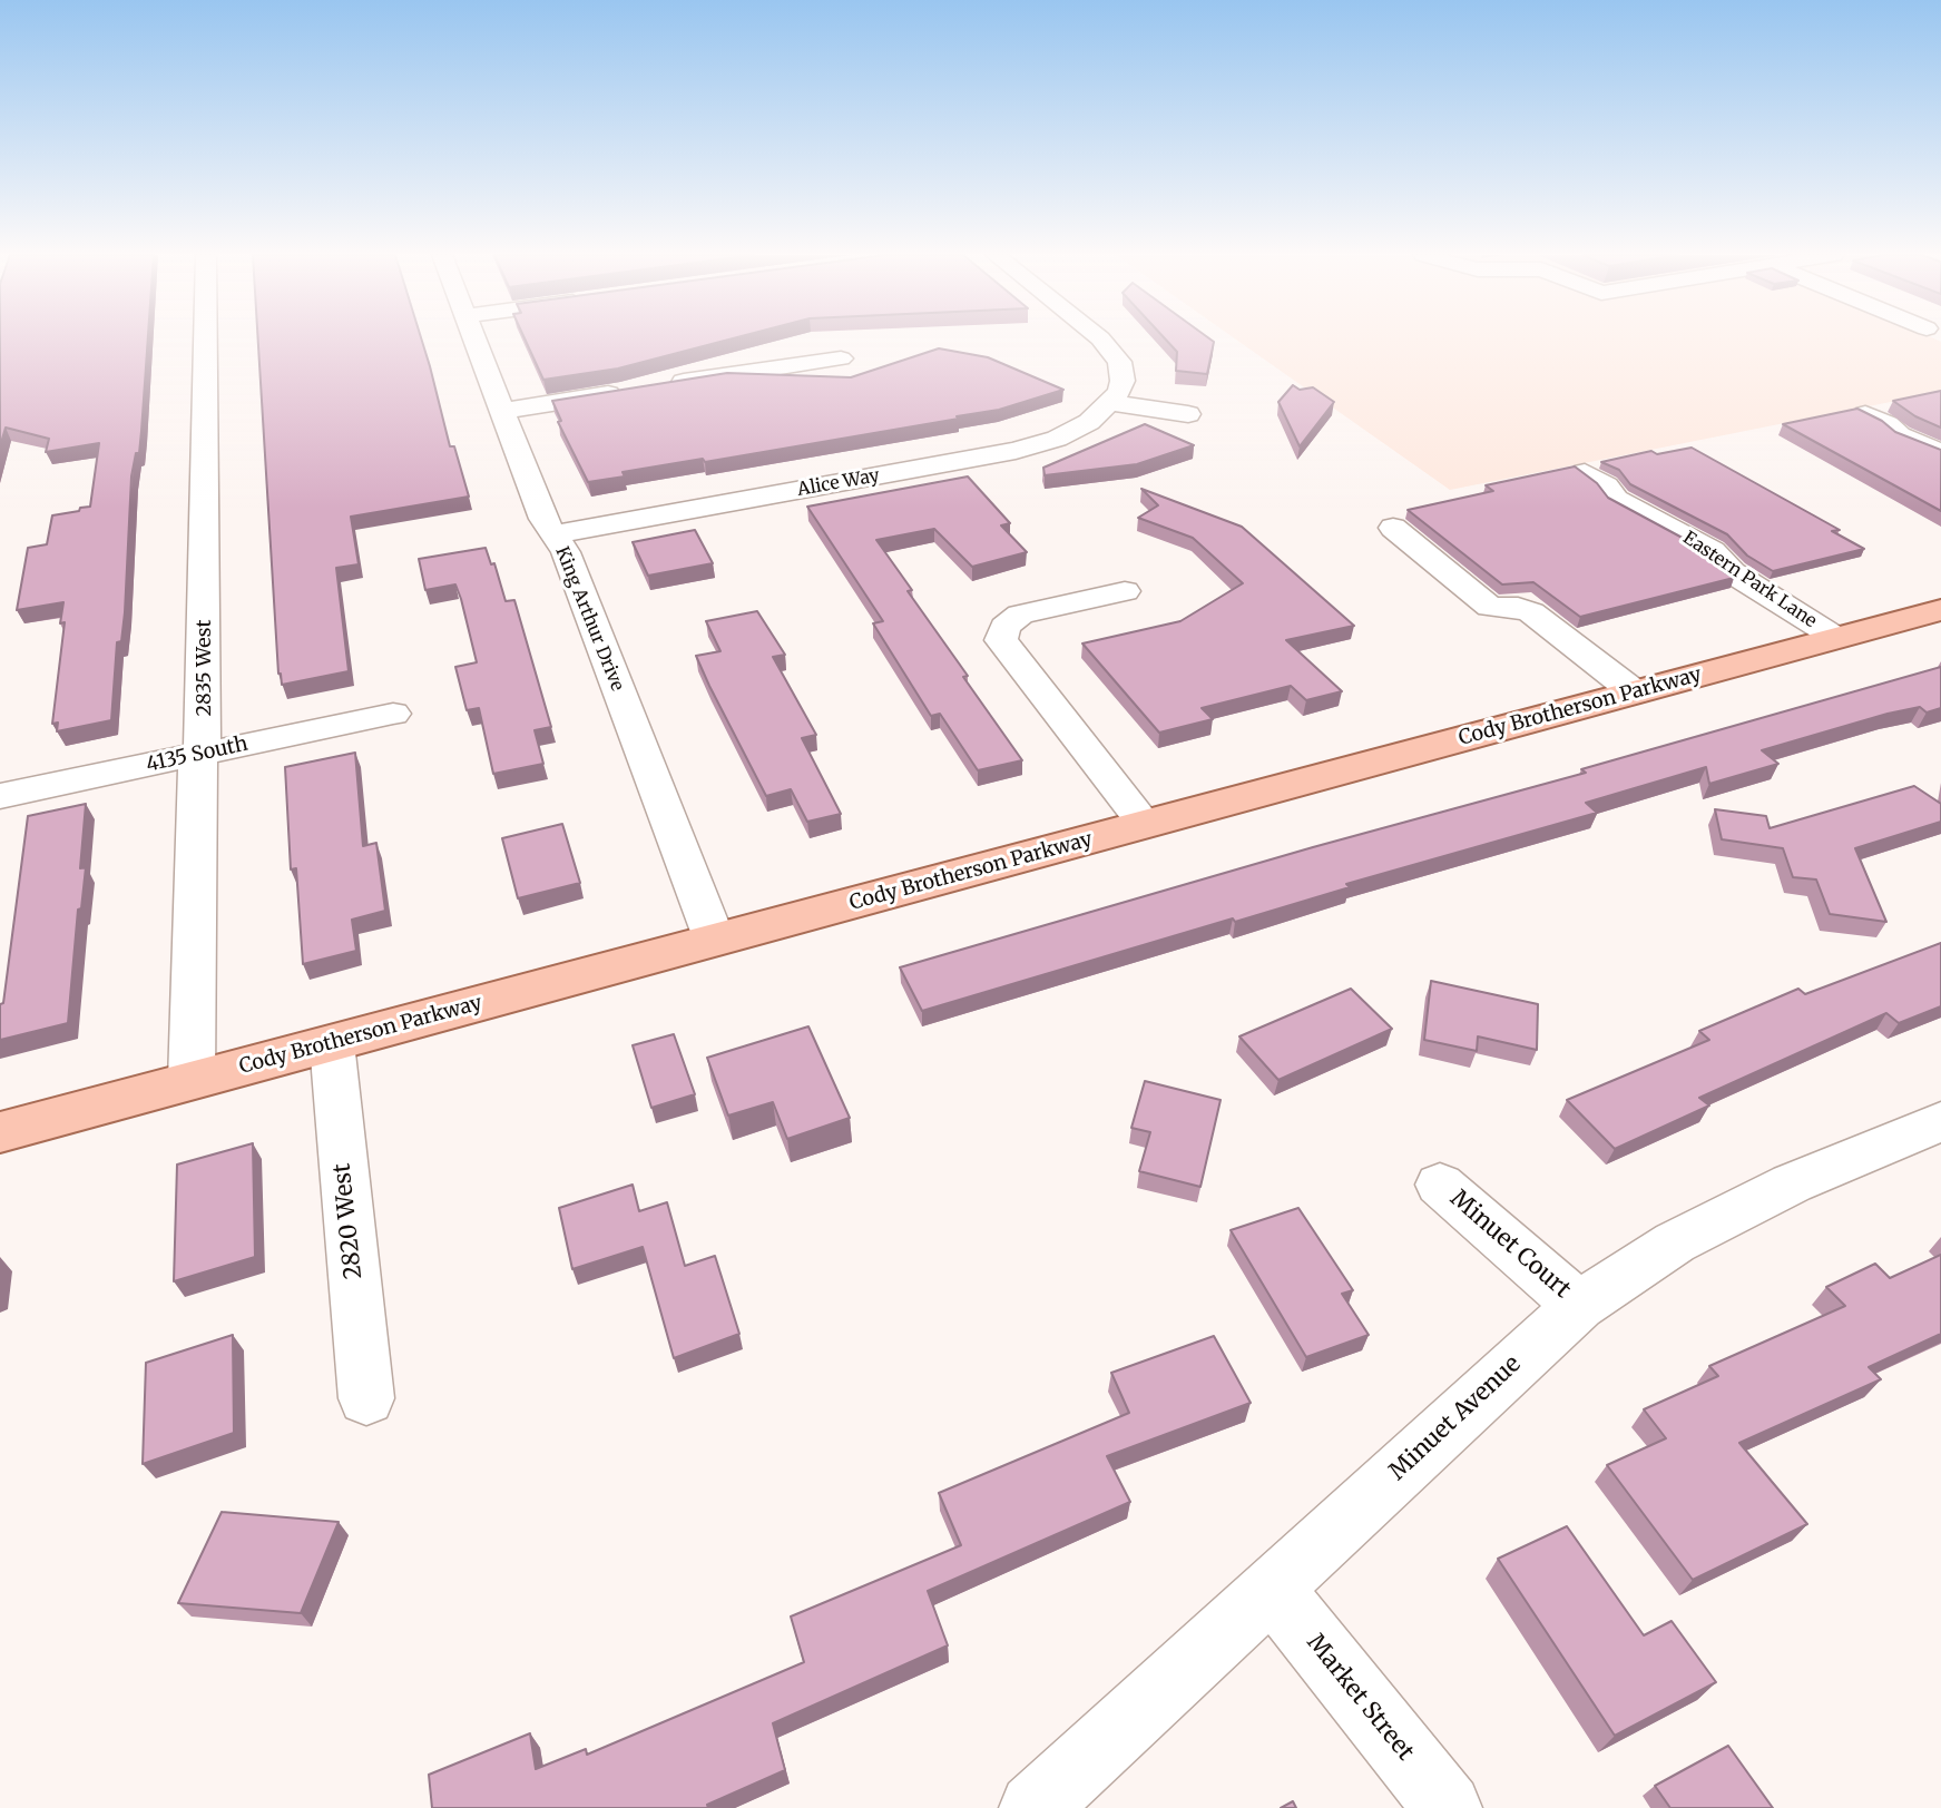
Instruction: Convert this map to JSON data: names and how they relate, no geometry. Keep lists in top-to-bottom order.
{
  "streets": {
    "main road": ["Cody Brotherson Parkway"],
    "street": [
      "Alice Way",
      "Eastern Park Lane",
      "King Arthur Drive",
      "2835 West",
      "4135 South",
      "2820 West",
      "Minuet Court",
      "Minuet Avenue",
      "Market Street"
    ]
  },
  "crossings": [
    ["Alice Way", "King Arthur Drive"],
    ["Eastern Park Lane", "Cody Brotherson Parkway"],
    ["King Arthur Drive", "Cody Brotherson Parkway"],
    ["2835 West", "Cody Brotherson Parkway"],
    ["2835 West", "4135 South"],
    ["Cody Brotherson Parkway", "2820 West"],
    ["Minuet Court", "Minuet Avenue"],
    ["Minuet Avenue", "Market Street"]
  ]
}
